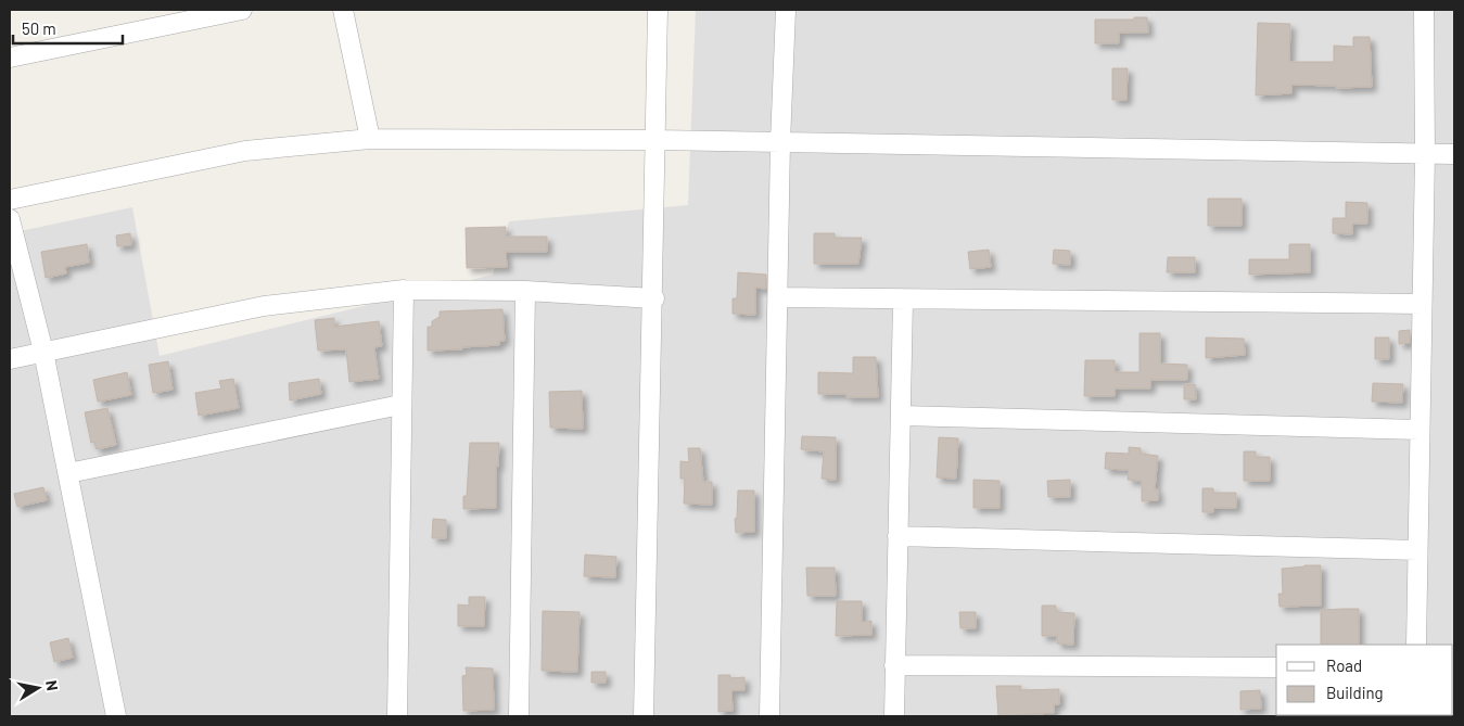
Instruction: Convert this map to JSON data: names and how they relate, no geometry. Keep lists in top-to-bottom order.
{
  "legend": ["Road", "Building"],
  "scale_bar": "50 m",
  "north": "right"
}
